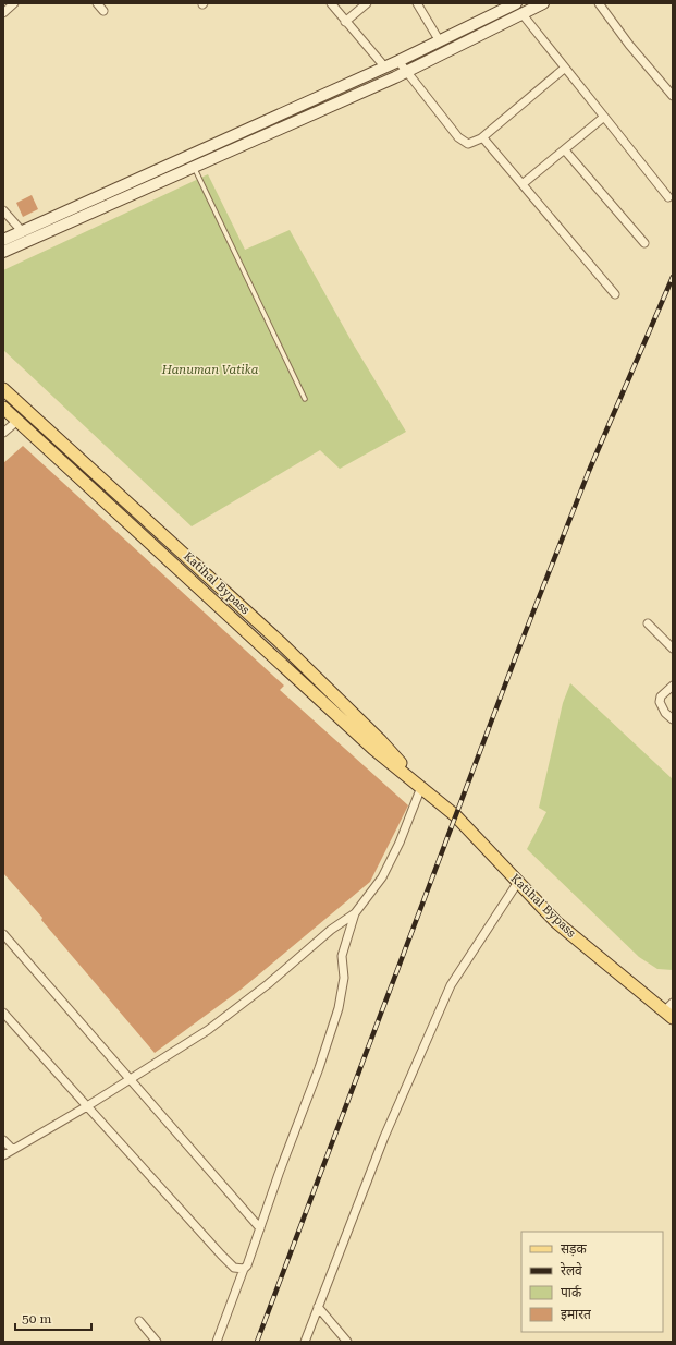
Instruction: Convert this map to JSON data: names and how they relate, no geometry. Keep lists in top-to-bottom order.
{
  "streets": {
    "main road": ["Katihal Bypass"]
  },
  "parks": ["Hanuman Vatika"],
  "legend": [
    "सड़क",
    "रेलवे",
    "पार्क",
    "इमारत"
  ],
  "scale_bar": "50 m"
}
